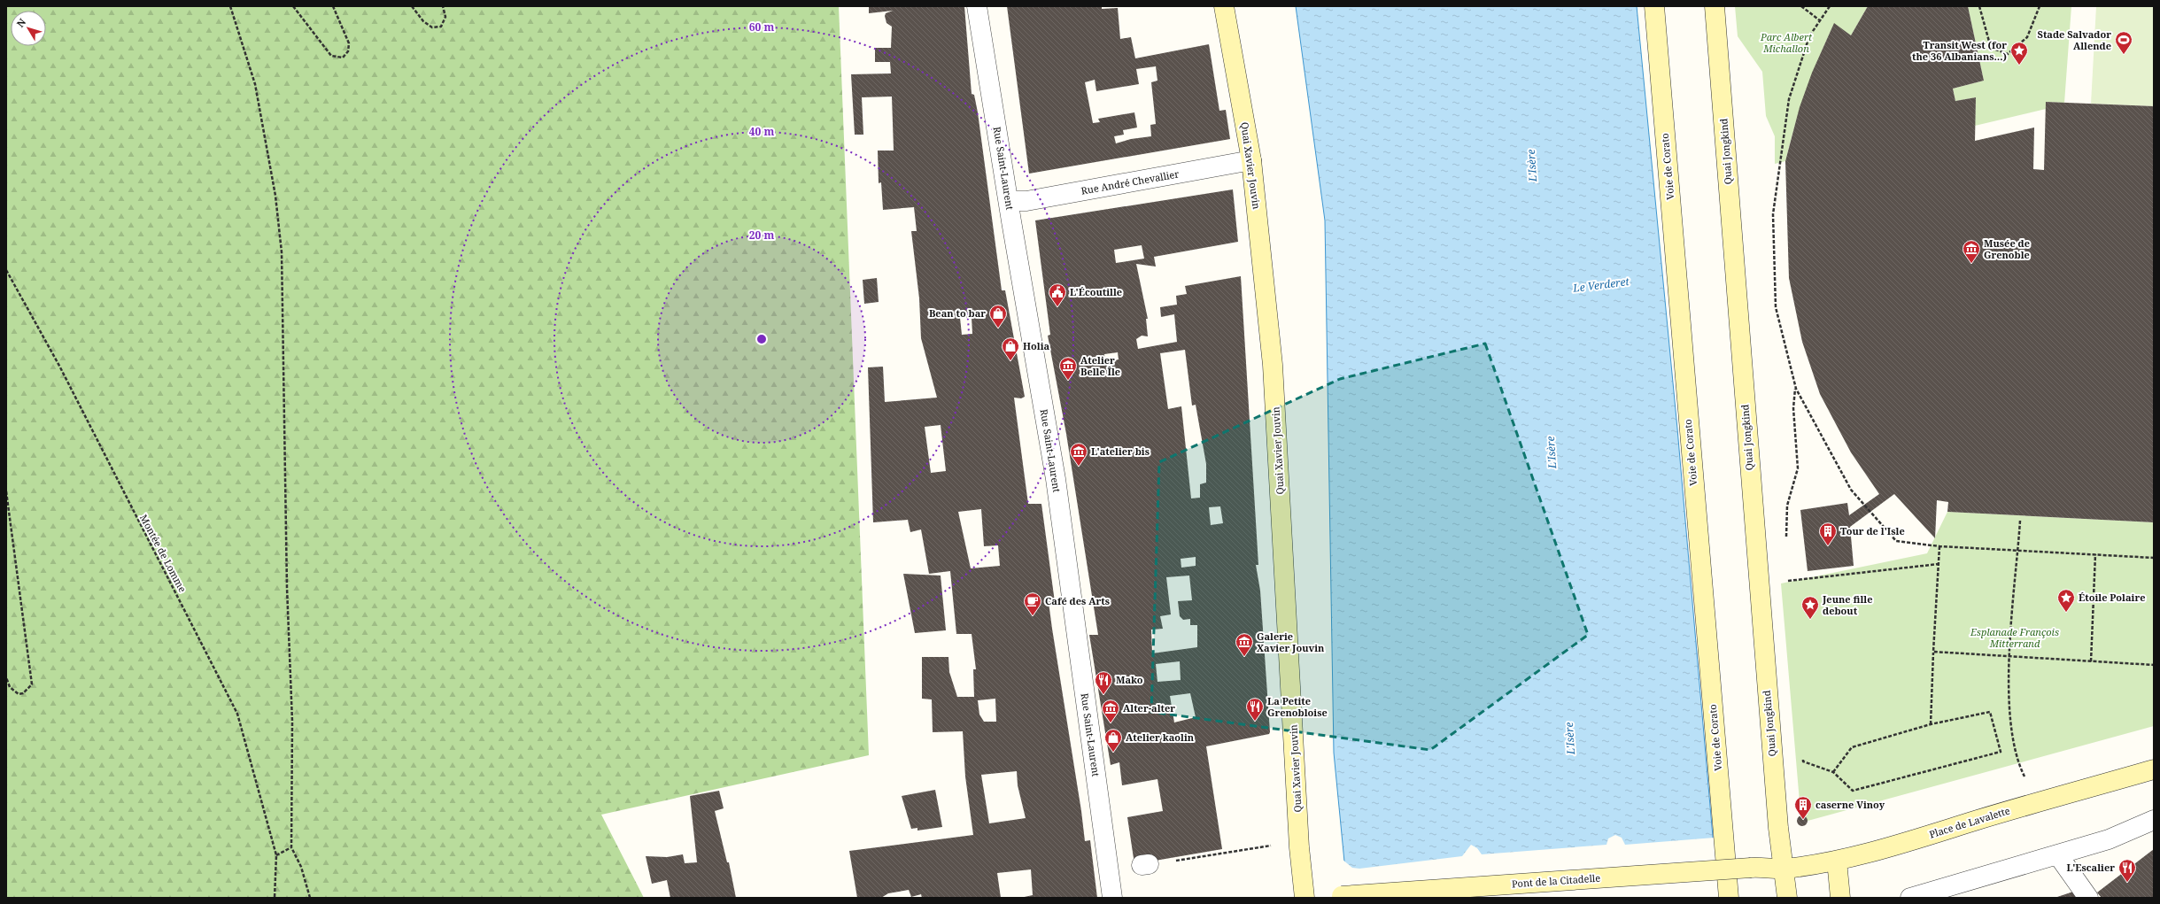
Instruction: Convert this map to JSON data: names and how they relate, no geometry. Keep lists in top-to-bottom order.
{
  "streets": {
    "main road": [
      "Quai Jongkind",
      "Quai Xavier Jouvin",
      "Voie de Corato",
      "Place de Lavalette",
      "Pont de la Citadelle"
    ],
    "street": ["Rue Saint-Laurent", "Rue André Chevallier"],
    "path": ["Montée de Lomme"]
  },
  "crossings": [
    ["Quai Jongkind", "Place de Lavalette"],
    ["Quai Jongkind", "Pont de la Citadelle"],
    ["Quai Xavier Jouvin", "Rue André Chevallier"],
    ["Rue Saint-Laurent", "Rue André Chevallier"],
    ["Place de Lavalette", "Pont de la Citadelle"]
  ],
  "water": ["L'Isère", "Le Verderet"],
  "parks": ["Parc Albert Michallon", "Esplanade François Mitterrand"],
  "places": {
    "sports": ["Stade Salvador Allende"],
    "place": ["Transit West (for the 36 Albanians…)", "Étoile Polaire", "Jeune fille debout"],
    "museum": [
      "Musée de Grenoble",
      "Atelier Belle Île",
      "L'atelier bis",
      "Galerie Xavier Jouvin",
      "Alter-alter"
    ],
    "public building": ["L'Écoutille"],
    "shop": ["Bean to bar", "Holia", "Atelier kaolin"],
    "building": ["Tour de l'Isle", "caserne Vinoy"],
    "cafe": ["Café des Arts"],
    "restaurant": ["Mako", "La Petite Grenobloise", "L'Escalier"]
  },
  "north": "top left",
  "rings": ["60 m", "40 m", "20 m"]
}
